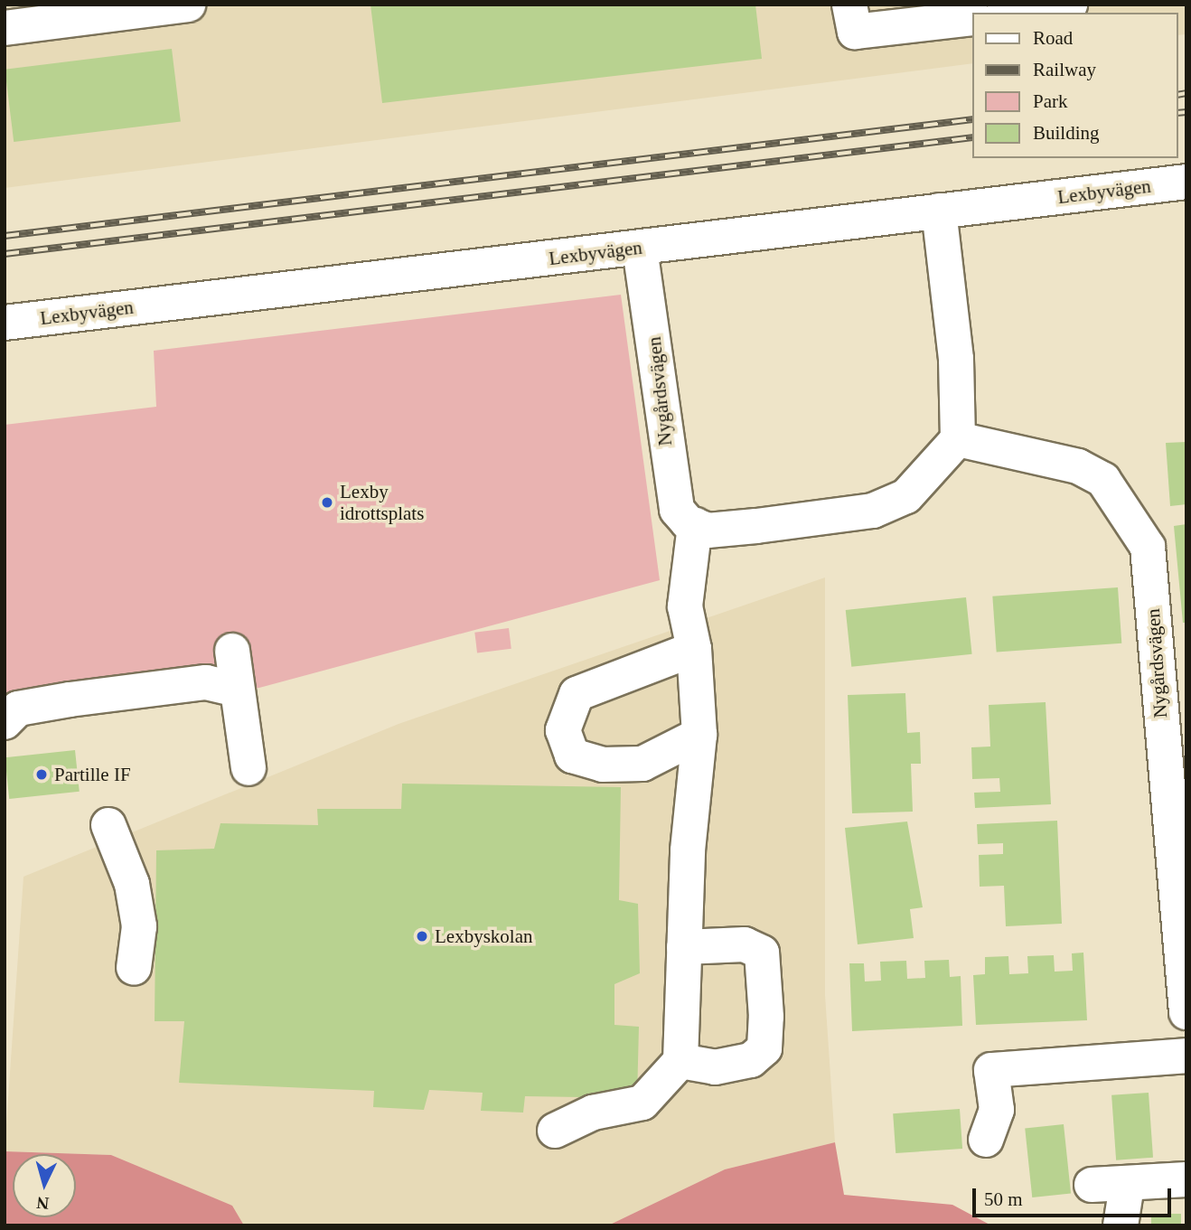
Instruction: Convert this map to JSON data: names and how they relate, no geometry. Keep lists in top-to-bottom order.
{
  "streets": {
    "street": ["Lexbyvägen", "Nygårdsvägen"]
  },
  "crossings": [
    ["Lexbyvägen", "Nygårdsvägen"]
  ],
  "places": ["Lexby idrottsplats", "Partille IF", "Lexbyskolan"],
  "legend": [
    "Road",
    "Railway",
    "Park",
    "Building"
  ],
  "scale_bar": "50 m",
  "north": "bottom"
}
